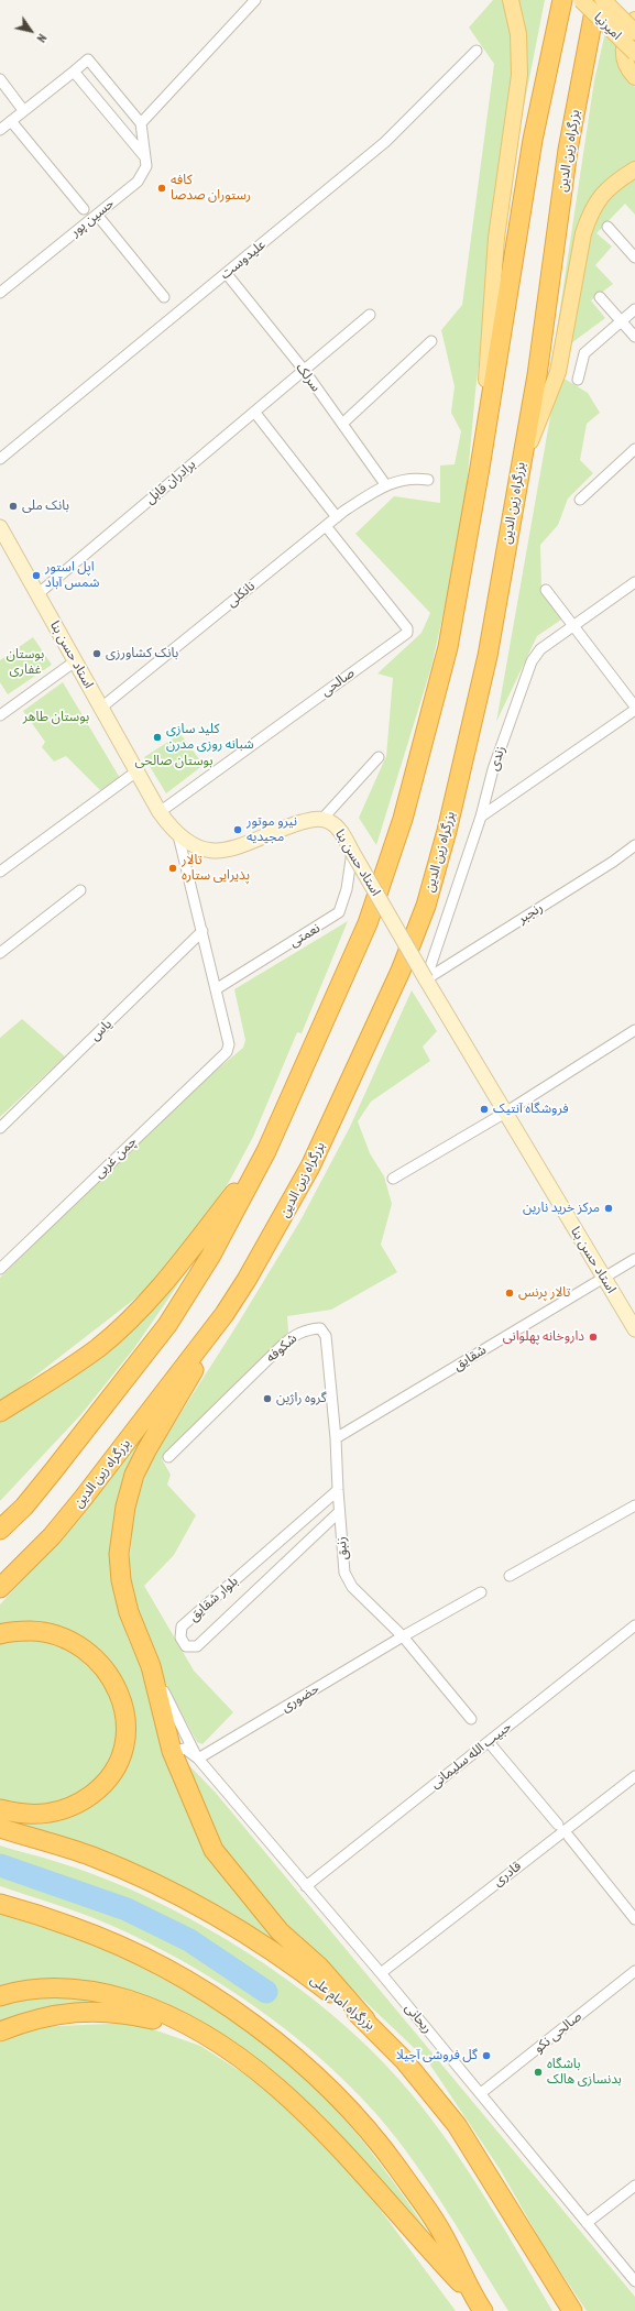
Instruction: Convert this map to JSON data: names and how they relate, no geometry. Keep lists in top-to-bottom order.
{
  "streets": {
    "highway": ["بزرگراه زین الدین", "بزرگراه امام علی"],
    "main road": ["امیرنیا", "استاد حسن بنا"],
    "street": [
      "حسین پور",
      "علیدوست",
      "سرلک",
      "برادران قابل",
      "نانکلی",
      "صالحی",
      "زندی",
      "رنجبر",
      "نعمتی",
      "یاس",
      "چمن غربی",
      "شکوفه",
      "شقایق",
      "زنبق",
      "بلوار شقایق",
      "حضوری",
      "حبیب الله سلیمانی",
      "قادری",
      "ریحانی",
      "صالحی نکو"
    ]
  },
  "crossings": [
    ["علیدوست", "سرلک"],
    ["سرلک", "برادران قابل"],
    ["سرلک", "نانکلی"],
    ["برادران قابل", "استاد حسن بنا"],
    ["نانکلی", "استاد حسن بنا"],
    ["نانکلی", "صالحی"],
    ["استاد حسن بنا", "صالحی"],
    ["استاد حسن بنا", "زندی"],
    ["استاد حسن بنا", "رنجبر"],
    ["استاد حسن بنا", "نعمتی"],
    ["استاد حسن بنا", "شقایق"],
    ["زندی", "رنجبر"],
    ["نعمتی", "چمن غربی"],
    ["شکوفه", "شقایق"],
    ["شکوفه", "زنبق"],
    ["شقایق", "زنبق"],
    ["زنبق", "بلوار شقایق"],
    ["زنبق", "حضوری"],
    ["حضوری", "ریحانی"],
    ["حبیب الله سلیمانی", "ریحانی"],
    ["قادری", "ریحانی"],
    ["ریحانی", "صالحی نکو"]
  ],
  "parks": ["بوستان غفاری", "بوستان طاهر", "بوستان صالحی"],
  "places": [
    "کافه رستوران صدصا",
    "بانک ملی",
    "اپل استور شمس آباد",
    "بانک کشاورزی",
    "کلید سازی شبانه روزی مدرن",
    "نیرو موتور مجیدیه",
    "تالار پذیرایی ستاره",
    "فروشگاه آنتیک",
    "مرکز خرید نارین",
    "تالار پرنس",
    "داروخانه پهلوانی",
    "گروه راژین",
    "گل فروشی آچیلا",
    "باشگاه بدنسازی هالک"
  ],
  "north": "bottom right"
}
